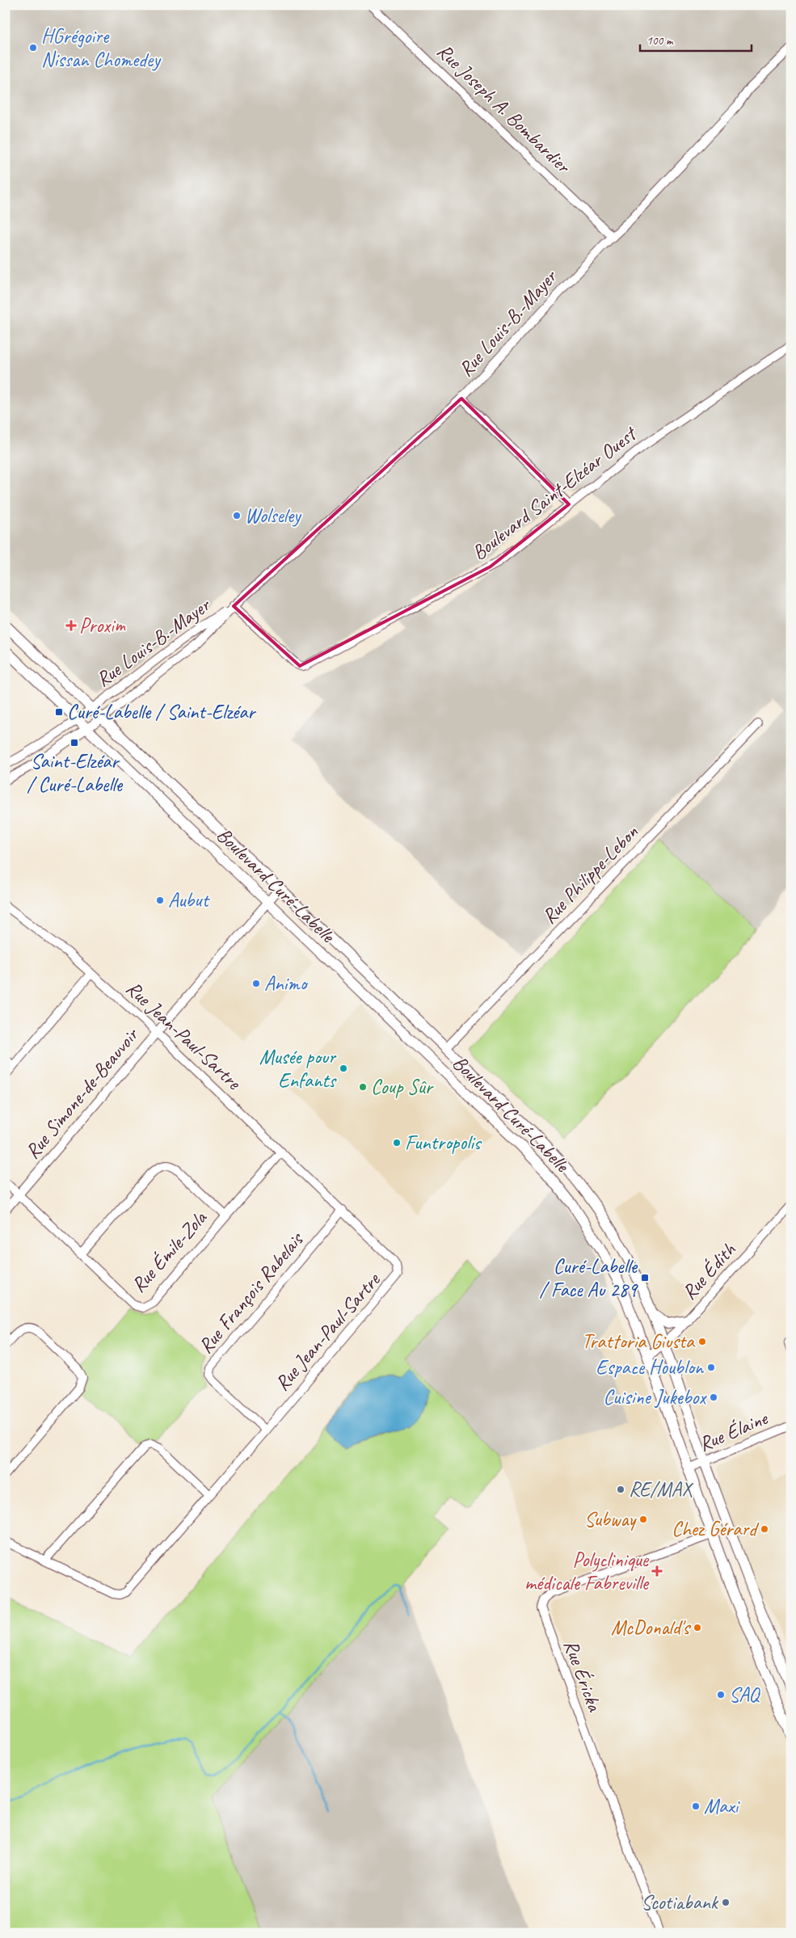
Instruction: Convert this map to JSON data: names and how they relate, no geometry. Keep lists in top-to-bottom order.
{
  "streets": {
    "main road": ["Boulevard Curé-Labelle"],
    "street": [
      "Rue Joseph A. Bombardier",
      "Rue Louis-B.-Mayer",
      "Boulevard Saint-Elzéar Ouest",
      "Rue Philippe-Lebon",
      "Rue Jean-Paul-Sartre",
      "Rue Simone-de-Beauvoir",
      "Rue Émile-Zola",
      "Rue Édith",
      "Rue François Rabelais",
      "Rue Élaine",
      "Rue Éricka"
    ]
  },
  "crossings": [
    ["Rue Joseph A. Bombardier", "Rue Louis-B.-Mayer"],
    ["Rue Louis-B.-Mayer", "Boulevard Saint-Elzéar Ouest"],
    ["Rue Louis-B.-Mayer", "Boulevard Curé-Labelle"],
    ["Rue Philippe-Lebon", "Boulevard Curé-Labelle"],
    ["Boulevard Curé-Labelle", "Rue Simone-de-Beauvoir"],
    ["Boulevard Curé-Labelle", "Rue Édith"],
    ["Boulevard Curé-Labelle", "Rue Élaine"],
    ["Boulevard Curé-Labelle", "Rue Éricka"],
    ["Rue Jean-Paul-Sartre", "Rue Simone-de-Beauvoir"],
    ["Rue Jean-Paul-Sartre", "Rue Émile-Zola"],
    ["Rue Jean-Paul-Sartre", "Rue François Rabelais"],
    ["Rue Simone-de-Beauvoir", "Rue Émile-Zola"]
  ],
  "places": {
    "other": [
      "HGrégoire Nissan Chomedey",
      "Wolseley",
      "Aubut",
      "Animo",
      "Musée pour Enfants",
      "Coup Sûr",
      "Funtropolis",
      "Trattoria Giusta",
      "Espace Houblon",
      "Cuisine Jukebox",
      "RE/MAX",
      "Subway",
      "Chez Gérard",
      "McDonald's",
      "SAQ",
      "Maxi",
      "Scotiabank"
    ],
    "health": ["Proxim", "Polyclinique médicale Fabreville"],
    "transit": ["Curé-Labelle / Saint-Elzéar", "Saint-Elzéar / Curé-Labelle", "Curé-Labelle / Face Au 289"]
  },
  "scale_bar": "100 m"
}
